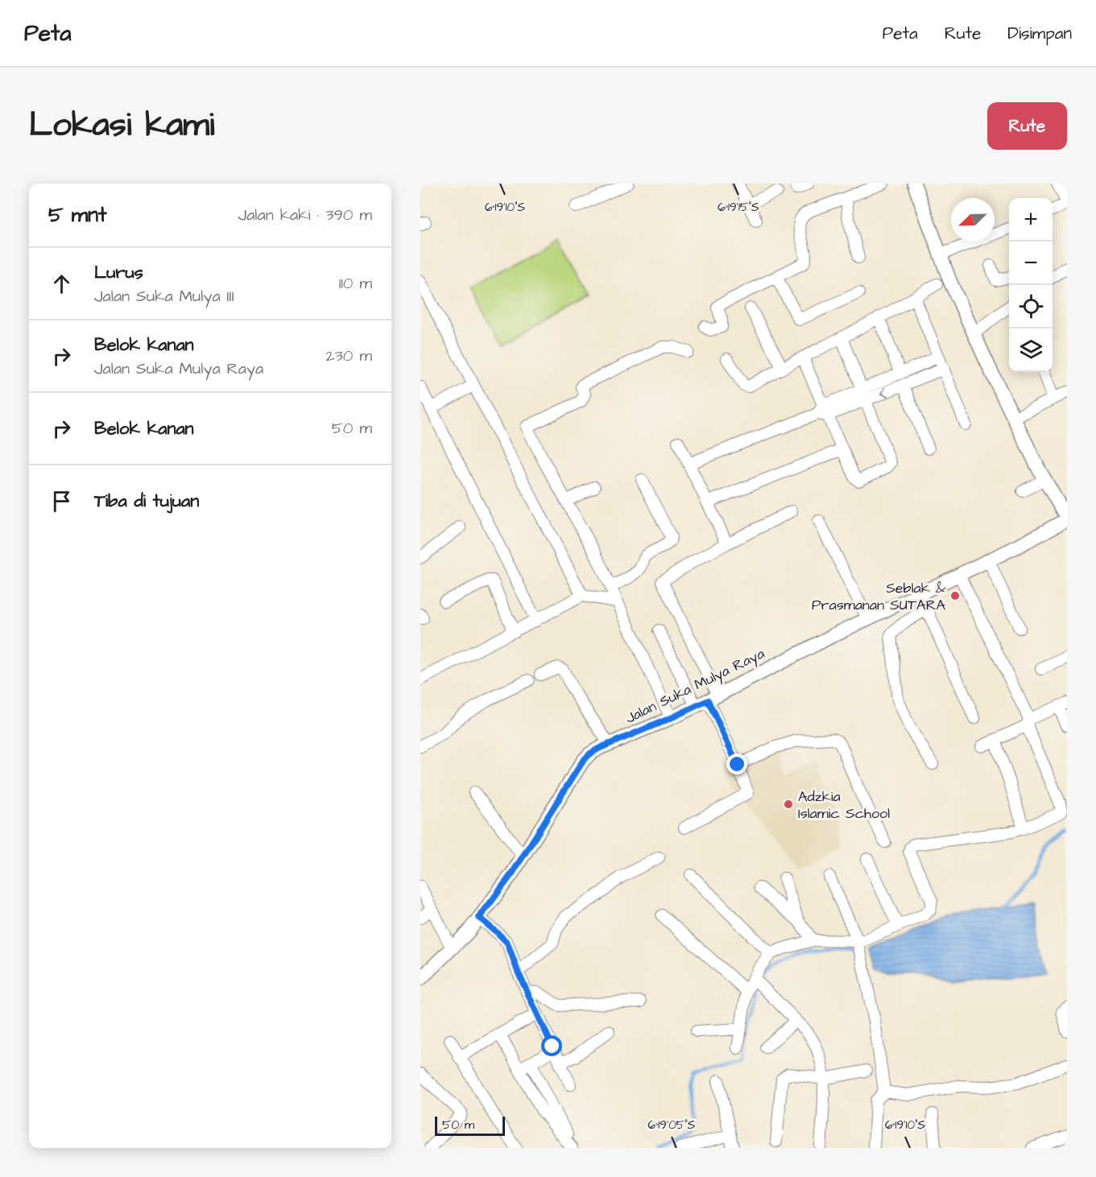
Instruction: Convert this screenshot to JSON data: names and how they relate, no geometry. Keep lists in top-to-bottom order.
{
  "streets": {
    "street": ["Jalan Suka Mulya Raya"]
  },
  "places": ["Seblak & Prasmanan SUTARA", "Adzkia Islamic School"],
  "scale_bar": "50 m",
  "north": "bottom left",
  "page": {
    "header": "Peta",
    "nav": ["Peta", "Rute", "Disimpan"],
    "title": "Lokasi kami",
    "buttons": "Rute",
    "heading": ["5 mnt", "Jalan kaki · 390 m"],
    "map_buttons": ["+", "−"],
    "list": [
      ["Lurus", "Jalan Suka Mulya III", "110 m"],
      ["Belok kanan", "Jalan Suka Mulya Raya", "230 m"],
      ["Belok kanan", "50 m"],
      "Tiba di tujuan"
    ],
    "scale": "50 m"
  },
  "coordinates": ["6°19'10\"S", "6°19'15\"S", "6°19'05\"S"]
}
